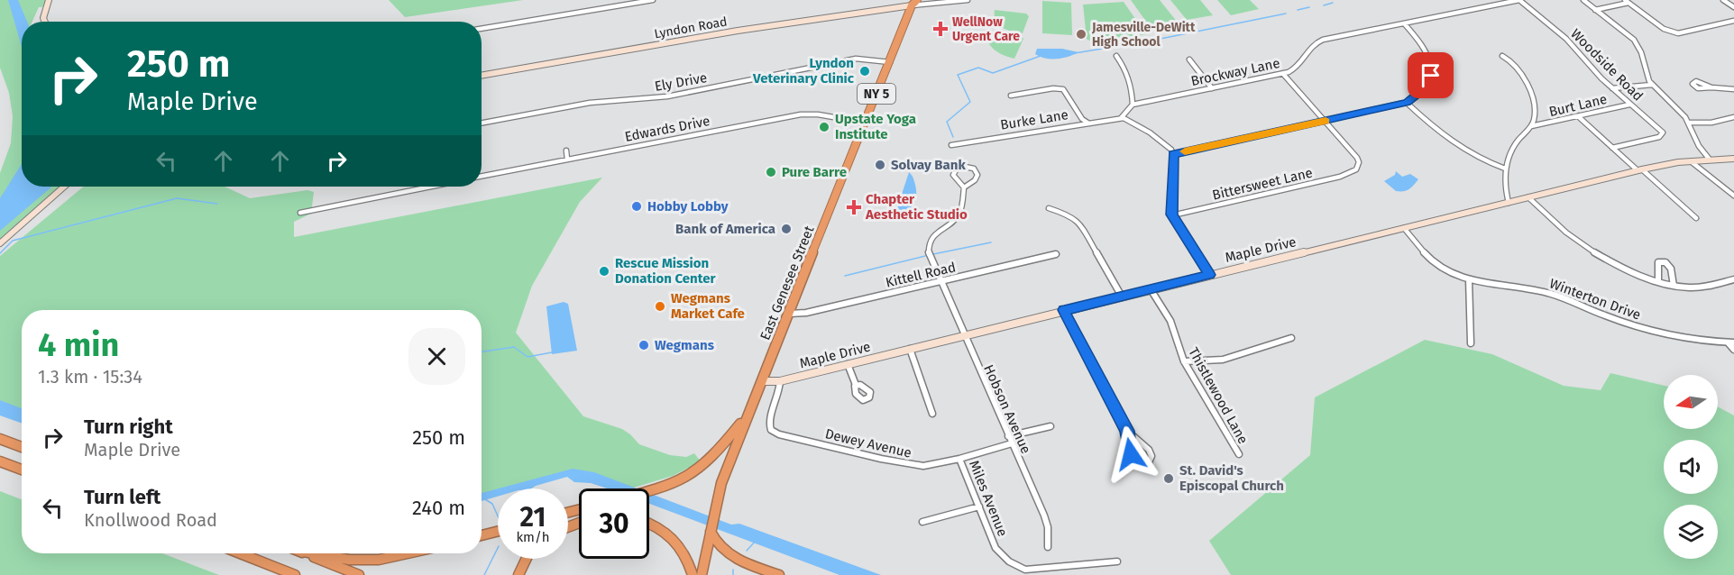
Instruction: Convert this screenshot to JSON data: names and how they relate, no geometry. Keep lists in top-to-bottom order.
{
  "streets": {
    "highway": ["NY 5", "East Genesee Street"],
    "street": [
      "Lyndon Road",
      "Woodside Road",
      "Brockway Lane",
      "Ely Drive",
      "Burt Lane",
      "Burke Lane",
      "Edwards Drive",
      "Bittersweet Lane",
      "Maple Drive",
      "Kittell Road",
      "Winterton Drive",
      "Thistlewood Lane",
      "Hobson Avenue",
      "Dewey Avenue",
      "Miles Avenue"
    ]
  },
  "crossings": [
    ["Lyndon Road", "East Genesee Street"],
    ["Woodside Road", "Brockway Lane"],
    ["Woodside Road", "Burt Lane"],
    ["Ely Drive", "East Genesee Street"],
    ["Edwards Drive", "East Genesee Street"],
    ["Maple Drive", "East Genesee Street"],
    ["Maple Drive", "Winterton Drive"],
    ["Maple Drive", "Thistlewood Lane"],
    ["Maple Drive", "Hobson Avenue"],
    ["Maple Drive", "Dewey Avenue"],
    ["Kittell Road", "East Genesee Street"],
    ["Kittell Road", "Hobson Avenue"],
    ["Hobson Avenue", "Dewey Avenue"],
    ["Dewey Avenue", "Miles Avenue"]
  ],
  "places": {
    "health": ["WellNow Urgent Care", "Chapter Aesthetic Studio"],
    "other": [
      "Jamesville-DeWitt High School",
      "Lyndon Veterinary Clinic",
      "Upstate Yoga Institute",
      "Solvay Bank",
      "Pure Barre",
      "Hobby Lobby",
      "Bank of America",
      "Rescue Mission Donation Center",
      "Wegmans Market Cafe",
      "Wegmans",
      "St. David's Episcopal Church"
    ]
  },
  "north": "left",
  "page": {
    "turn": ["250 m", "Maple Drive"],
    "heading": ["4 min", "1.3 km · 15:34"],
    "list": [
      {
        "name": "Turn right",
        "note": "Maple Drive",
        "value": "250 m"
      },
      {
        "name": "Turn left",
        "note": "Knollwood Road",
        "value": "240 m"
      }
    ],
    "speed": "21 km/h",
    "limit": "30"
  }
}
